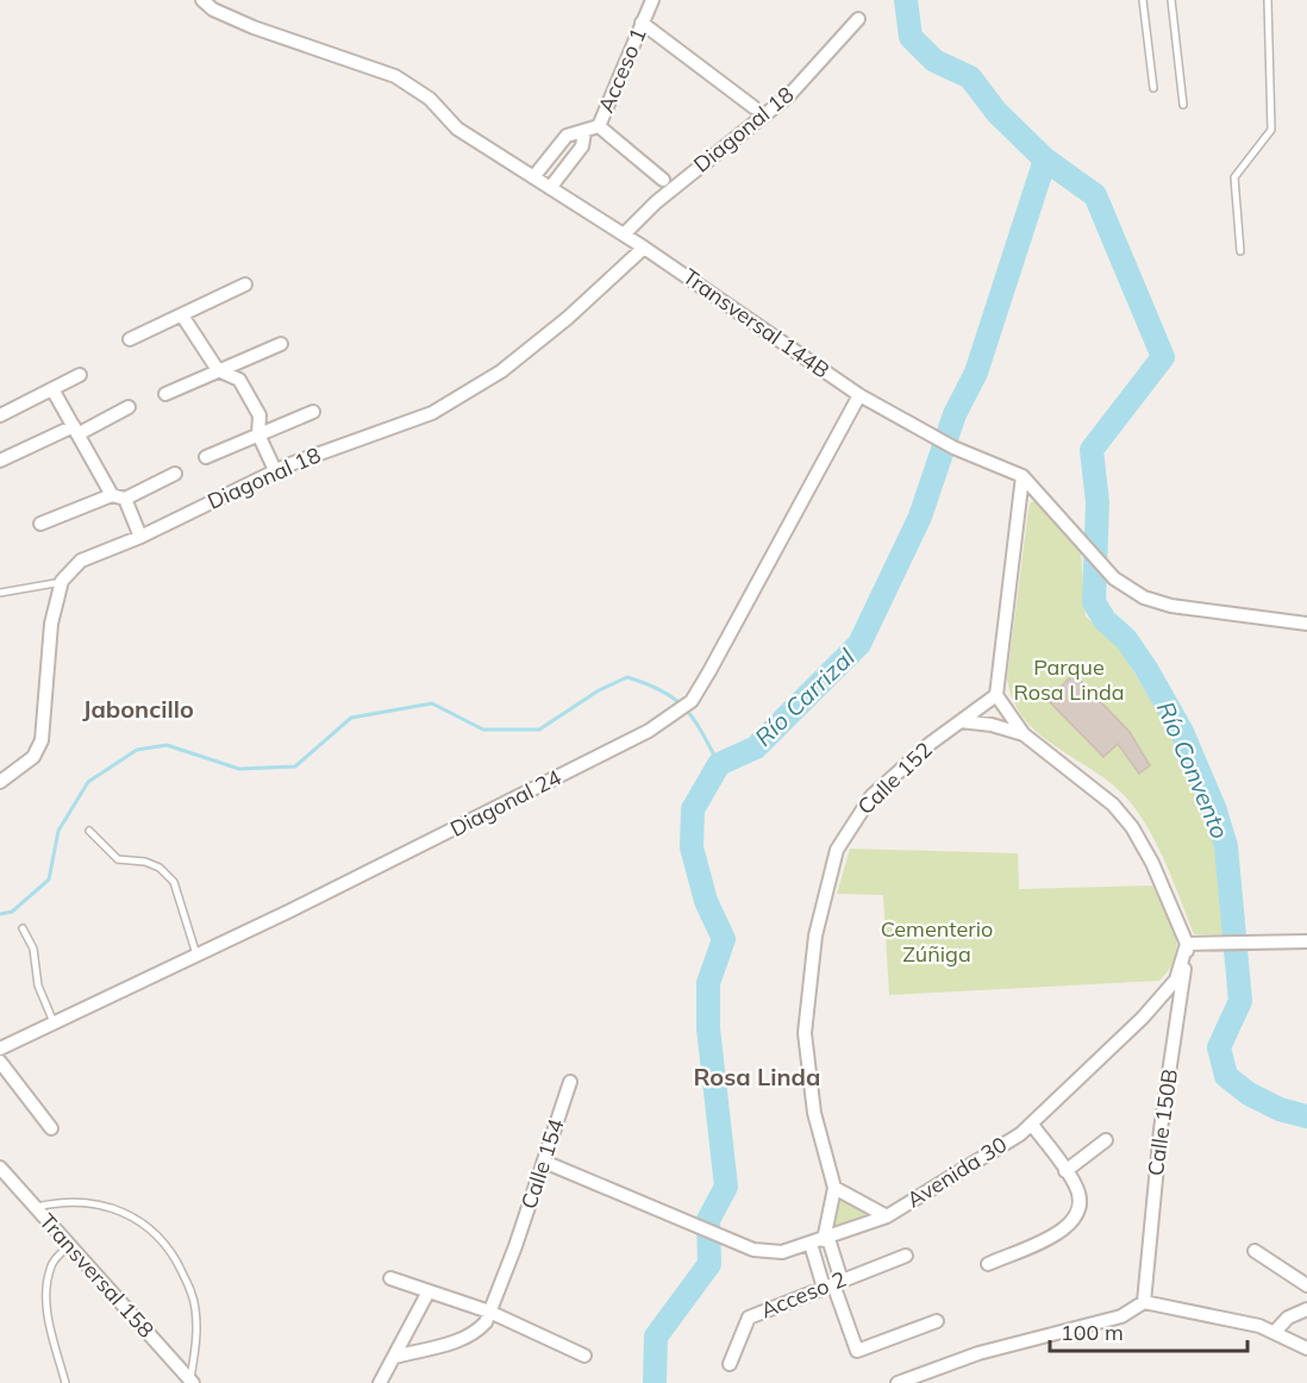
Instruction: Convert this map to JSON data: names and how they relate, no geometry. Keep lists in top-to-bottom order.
{
  "streets": {
    "street": [
      "Acceso 1",
      "Diagonal 18",
      "Transversal 144B",
      "Calle 152",
      "Diagonal 24",
      "Calle 150B",
      "Calle 154",
      "Avenida 30",
      "Transversal 158",
      "Acceso 2"
    ]
  },
  "crossings": [
    ["Acceso 1", "Transversal 144B"],
    ["Diagonal 18", "Transversal 144B"],
    ["Transversal 144B", "Diagonal 24"],
    ["Calle 152", "Avenida 30"],
    ["Calle 150B", "Avenida 30"],
    ["Calle 154", "Avenida 30"]
  ],
  "districts": ["Jaboncillo", "Rosa Linda"],
  "water": ["Río Carrizal", "Río Convento"],
  "parks": ["Parque Rosa Linda", "Cementerio Zúñiga"],
  "scale_bar": "100 m"
}
